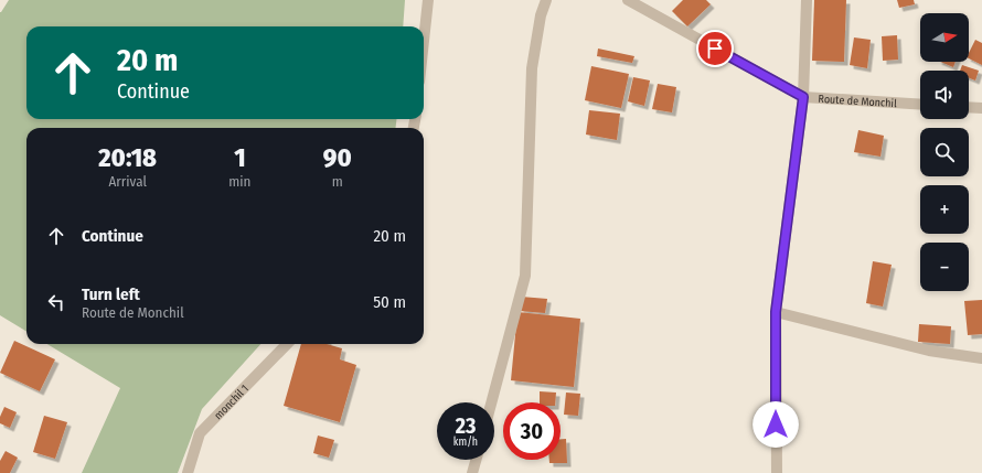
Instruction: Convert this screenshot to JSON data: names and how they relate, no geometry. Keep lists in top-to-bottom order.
{
  "streets": {
    "street": ["Route de Monchil", "monchil 1"]
  },
  "north": "right",
  "page": {
    "map_buttons": ["+", "−"],
    "turn": ["20 m", "Continue"],
    "eta": [
      "20:18",
      "Arrival",
      "1",
      "min",
      "90",
      "m"
    ],
    "list": [
      {
        "name": "Continue",
        "value": "20 m"
      },
      {
        "name": "Turn left",
        "note": "Route de Monchil",
        "value": "50 m"
      }
    ],
    "speed": "23 km/h",
    "limit": "30"
  }
}
